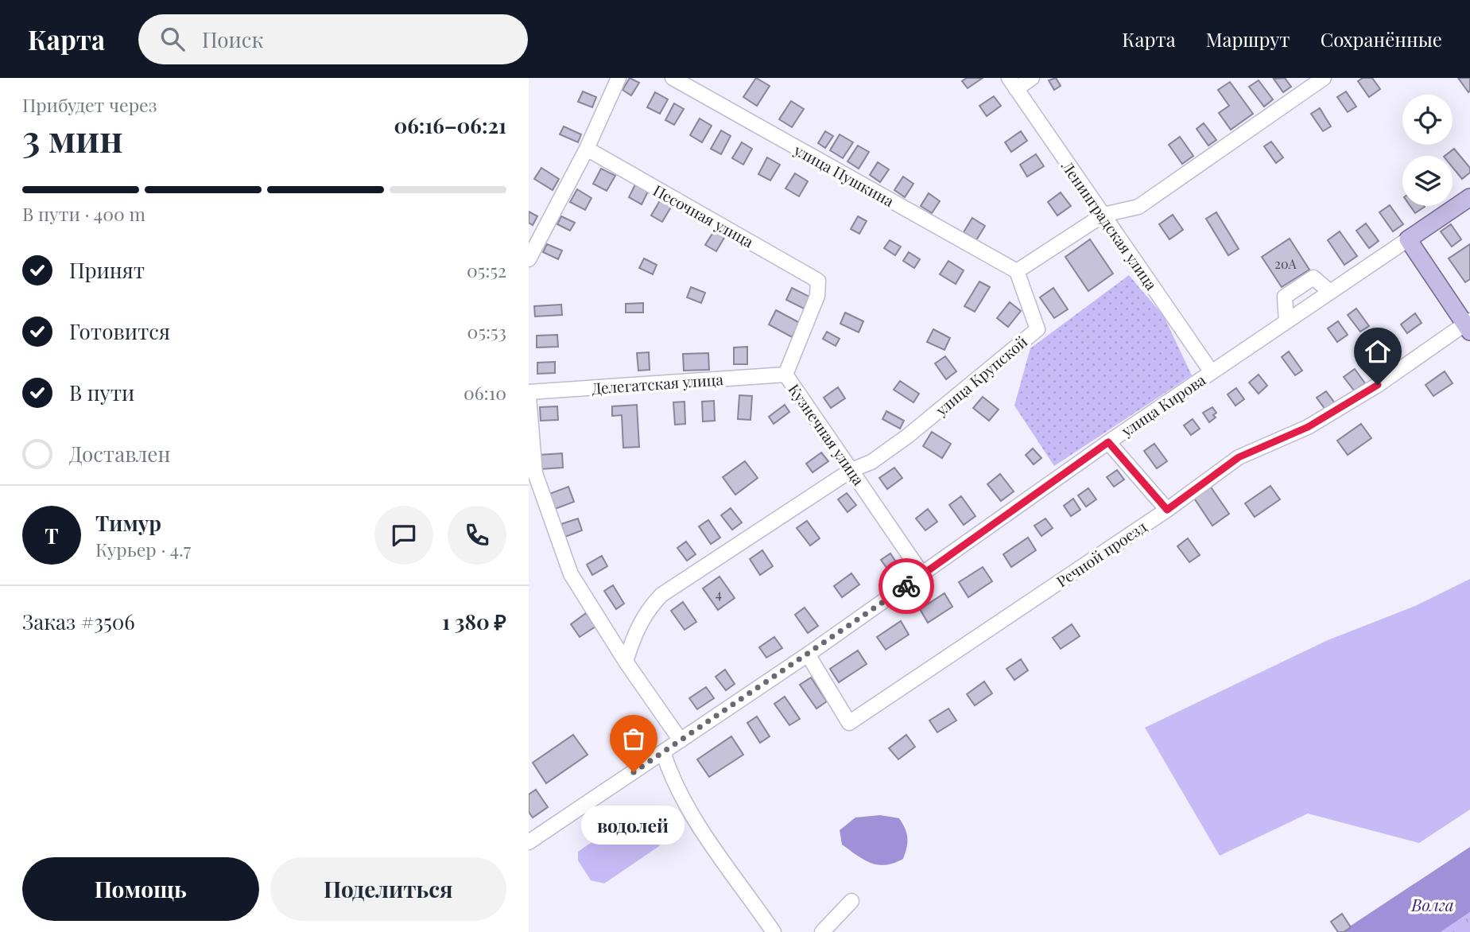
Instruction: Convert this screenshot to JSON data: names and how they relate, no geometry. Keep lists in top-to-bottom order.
{
  "streets": {
    "main road": ["улица Кирова"],
    "street": [
      "улица Пушкина",
      "Песочная улица",
      "Ленинградская улица",
      "улица Крупской",
      "Делегатская улица",
      "Кузнечная улица",
      "Речной проезд"
    ]
  },
  "crossings": [
    ["улица Пушкина", "улица Крупской"],
    ["Песочная улица", "Кузнечная улица"],
    ["Ленинградская улица", "улица Кирова"],
    ["улица Крупской", "Кузнечная улица"],
    ["Делегатская улица", "Кузнечная улица"],
    ["улица Кирова", "Кузнечная улица"],
    ["улица Кирова", "Речной проезд"]
  ],
  "water": ["Волга"],
  "places": ["водолей"],
  "house_numbers": ["20А", "4"],
  "page": {
    "header": "Карта",
    "search": "Поиск",
    "nav": ["Карта", "Маршрут", "Сохранённые"],
    "heading": ["3 мин", "Прибудет через", "06:16–06:21"],
    "panel": [
      "Тимур",
      "Курьер · 4.7",
      "Заказ #3506",
      "1 380 ₽"
    ],
    "bar": "В пути · 400 m",
    "list": [
      ["Принят", "05:52"],
      ["Готовится", "05:53"],
      ["В пути", "06:10"],
      "Доставлен"
    ],
    "round": "Т",
    "bubble": "водолей",
    "buttons": ["Помощь", "Поделиться"]
  }
}
